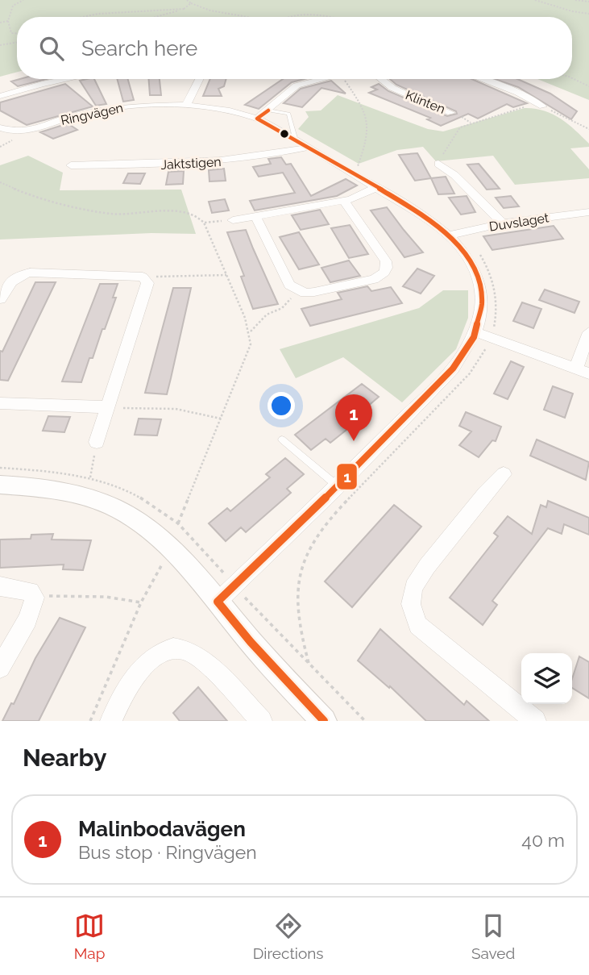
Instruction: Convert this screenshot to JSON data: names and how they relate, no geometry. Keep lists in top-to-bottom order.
{
  "streets": {
    "street": [
      "Klinten",
      "Ringvägen",
      "Jaktstigen",
      "Duvslaget"
    ]
  },
  "crossings": [
    ["Ringvägen", "Jaktstigen"],
    ["Ringvägen", "Duvslaget"]
  ],
  "lines": ["transit line 1"],
  "page": {
    "search": "Search here",
    "pins": "1",
    "heading": "Nearby",
    "list": [
      {
        "mark": "1",
        "name": "Malinbodavägen",
        "note": "Bus stop · Ringvägen",
        "value": "40 m"
      }
    ],
    "nav": ["Map", "Directions", "Saved"]
  }
}
